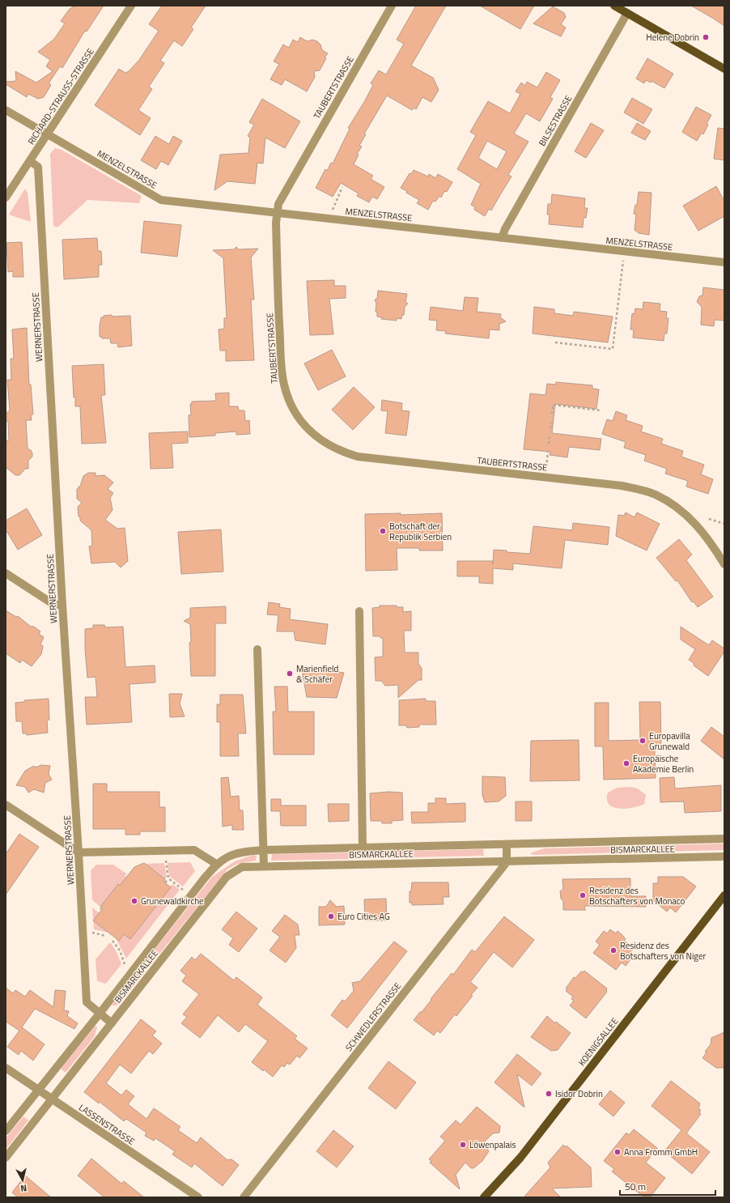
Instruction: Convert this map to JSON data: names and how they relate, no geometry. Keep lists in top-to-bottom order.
{
  "streets": {
    "main road": ["KOENIGSALLEE"],
    "street": [
      "TAUBERTSTRASSE",
      "RICHARD-STRAUSS-STRASSE",
      "BILSESTRASSE",
      "MENZELSTRASSE",
      "WERNERSTRASSE",
      "BISMARCKALLEE",
      "SCHWEDLERSTRASSE",
      "LASSENSTRASSE"
    ]
  },
  "crossings": [
    ["TAUBERTSTRASSE", "MENZELSTRASSE"],
    ["RICHARD-STRAUSS-STRASSE", "MENZELSTRASSE"],
    ["RICHARD-STRAUSS-STRASSE", "WERNERSTRASSE"],
    ["BILSESTRASSE", "MENZELSTRASSE"],
    ["WERNERSTRASSE", "BISMARCKALLEE"],
    ["BISMARCKALLEE", "SCHWEDLERSTRASSE"],
    ["BISMARCKALLEE", "LASSENSTRASSE"]
  ],
  "places": [
    "Helene Dobrin",
    "Botschaft der Republik Serbien",
    "Marienfield & Schäfer",
    "Europavilla Grunewald",
    "Europäische Akademie Berlin",
    "Residenz des Botschafters von Monaco",
    "Grunewaldkirche",
    "Euro Cities AG",
    "Residenz des Botschafters von Niger",
    "Isidor Dobrin",
    "Löwenpalais",
    "Anna Fromm GmbH"
  ],
  "scale_bar": "50 m",
  "north": "bottom"
}
